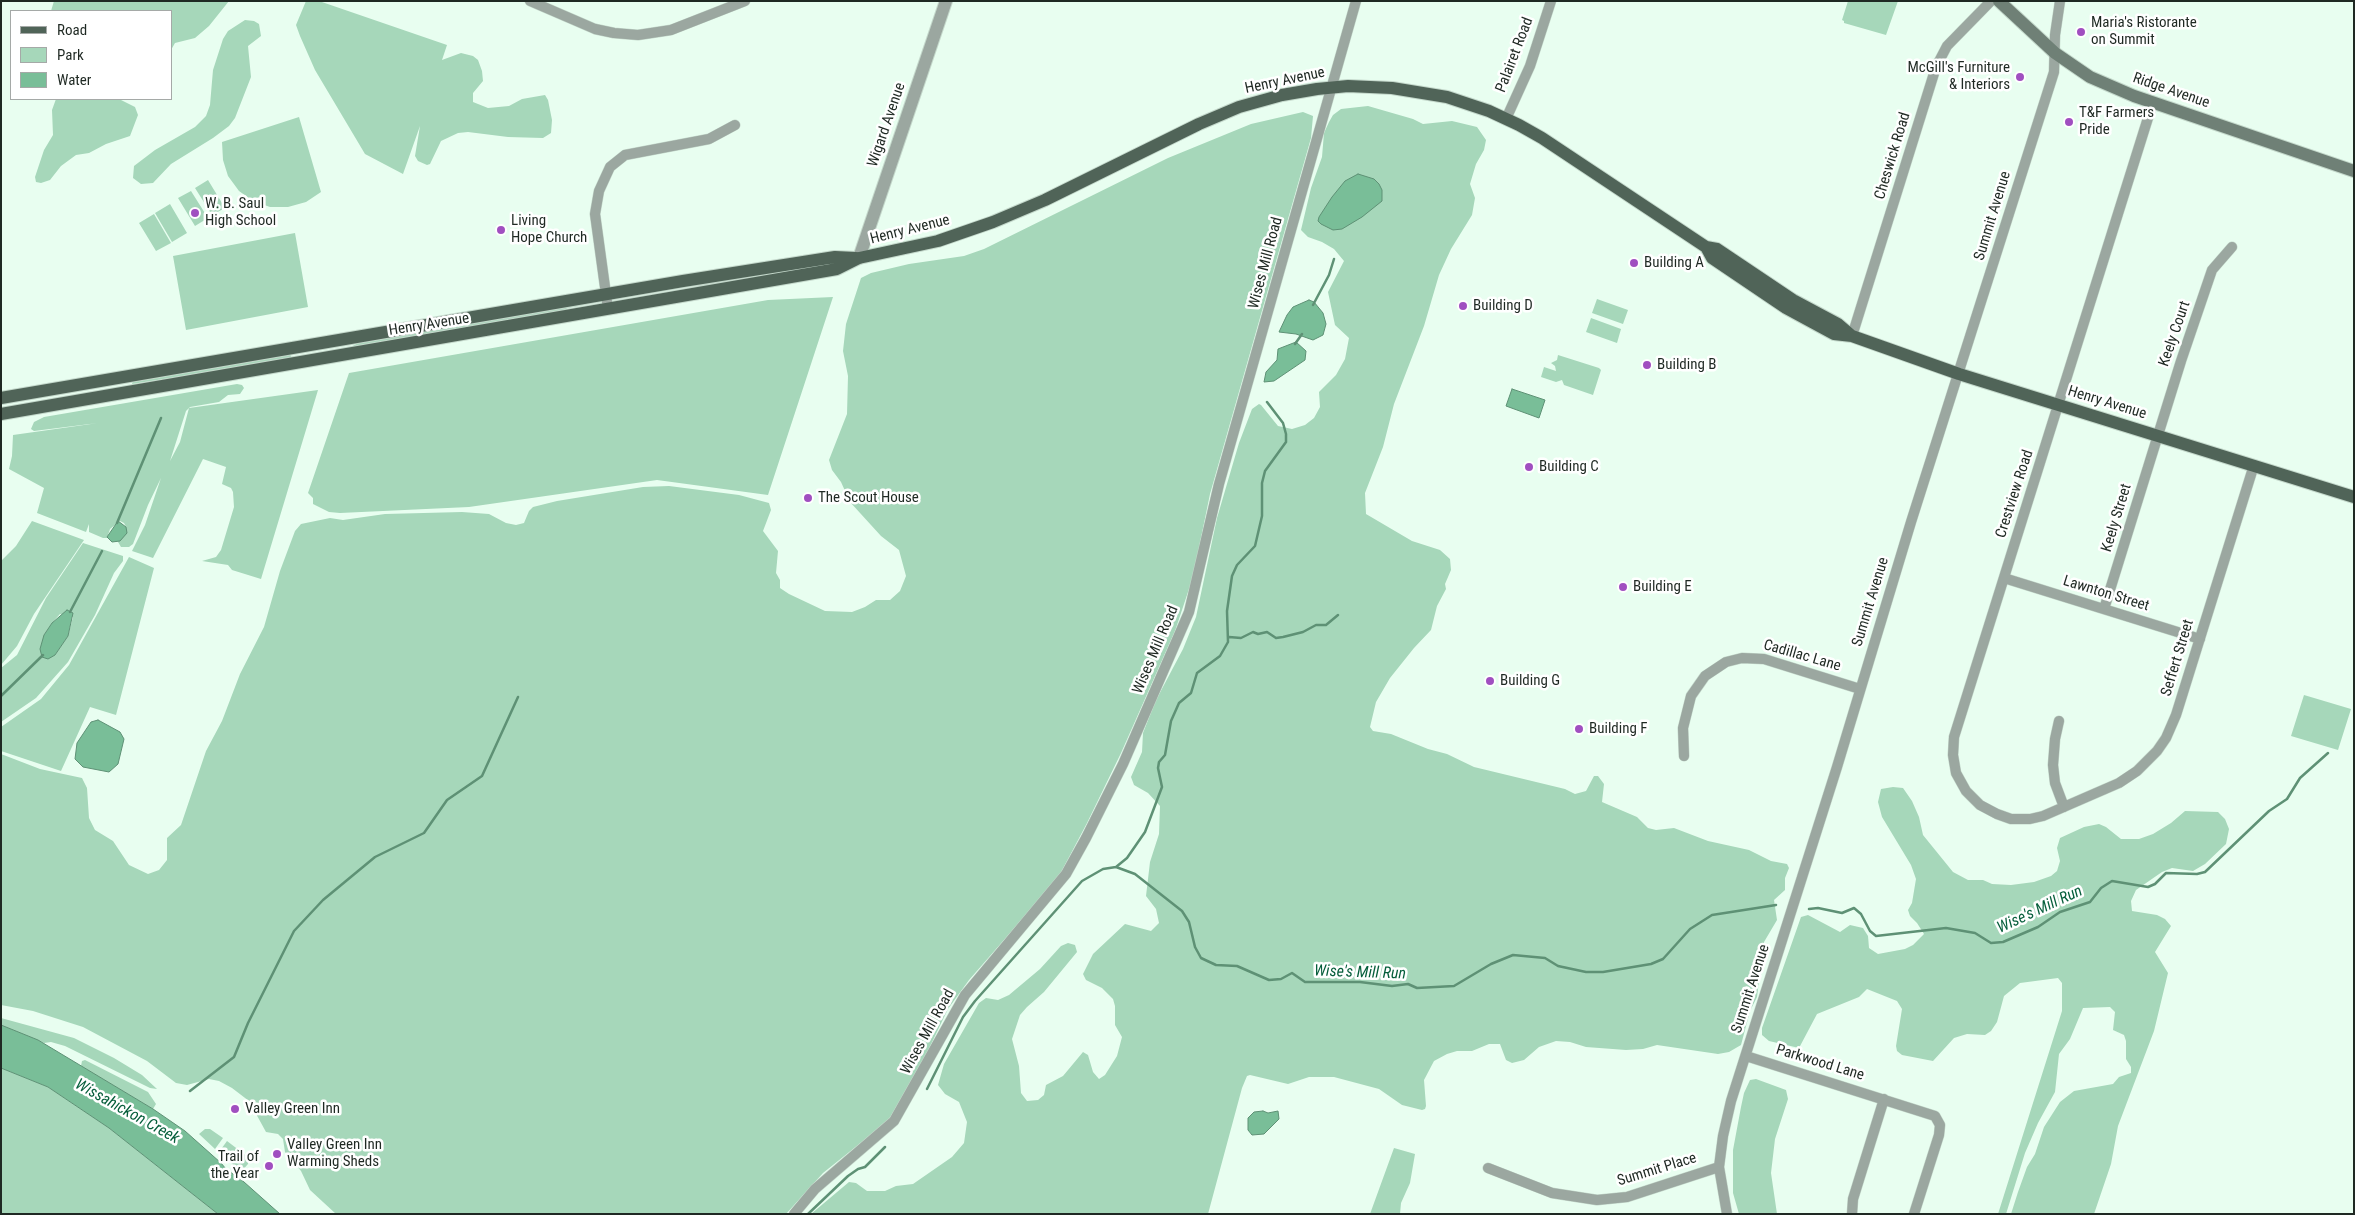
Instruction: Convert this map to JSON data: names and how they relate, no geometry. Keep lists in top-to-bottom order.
{
  "streets": {
    "main road": ["Henry Avenue", "Ridge Avenue"],
    "street": [
      "Palairet Road",
      "Wigard Avenue",
      "Cheswick Road",
      "Summit Avenue",
      "Wises Mill Road",
      "Keely Court",
      "Crestview Road",
      "Keely Street",
      "Lawnton Street",
      "Cadillac Lane",
      "Seffert Street",
      "Parkwood Lane",
      "Summit Place"
    ]
  },
  "crossings": [
    ["Palairet Road", "Henry Avenue"],
    ["Henry Avenue", "Wigard Avenue"],
    ["Henry Avenue", "Cheswick Road"],
    ["Henry Avenue", "Summit Avenue"],
    ["Henry Avenue", "Wises Mill Road"],
    ["Henry Avenue", "Keely Court"],
    ["Henry Avenue", "Crestview Road"],
    ["Henry Avenue", "Keely Street"],
    ["Henry Avenue", "Seffert Street"],
    ["Ridge Avenue", "Summit Avenue"],
    ["Ridge Avenue", "Crestview Road"],
    ["Summit Avenue", "Cadillac Lane"],
    ["Summit Avenue", "Parkwood Lane"],
    ["Summit Avenue", "Summit Place"],
    ["Keely Court", "Keely Street"],
    ["Crestview Road", "Lawnton Street"],
    ["Crestview Road", "Seffert Street"],
    ["Keely Street", "Lawnton Street"],
    ["Lawnton Street", "Seffert Street"]
  ],
  "water": ["Wise's Mill Run", "Wissahickon Creek"],
  "places": [
    "Maria's Ristorante on Summit",
    "McGill's Furniture & Interiors",
    "T&F Farmers Pride",
    "W. B. Saul High School",
    "Living Hope Church",
    "Building A",
    "Building D",
    "Building B",
    "Building C",
    "The Scout House",
    "Building E",
    "Building G",
    "Building F",
    "Valley Green Inn",
    "Valley Green Inn Warming Sheds",
    "Trail of the Year"
  ],
  "legend": ["Road", "Park", "Water"]
}
